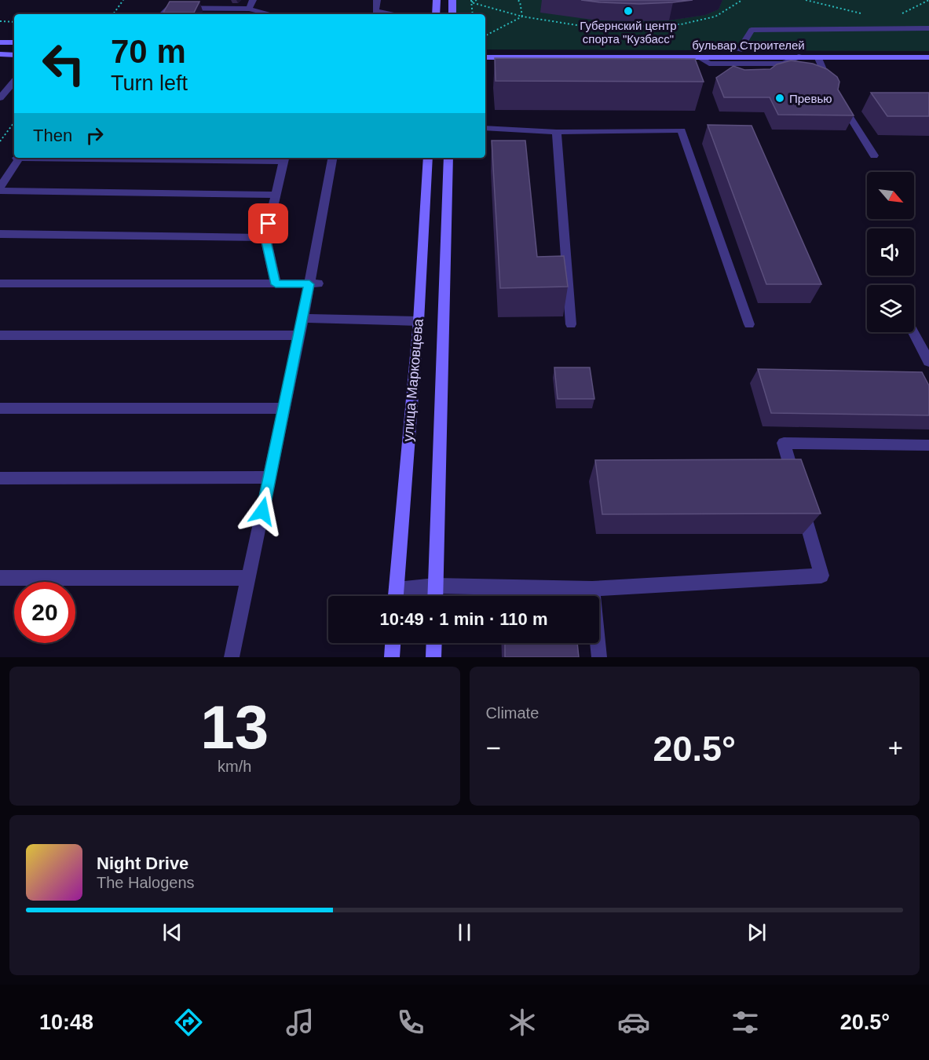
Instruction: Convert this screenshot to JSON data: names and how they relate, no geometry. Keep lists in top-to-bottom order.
{
  "streets": {
    "main road": ["бульвар Строителей", "улица Марковцева"]
  },
  "places": ["Губернский центр спорта \"Кузбасс\"", "Превью"],
  "north": "bottom right",
  "page": {
    "turn": ["70 m", "Turn left"],
    "then": "Then",
    "limit": "20",
    "trip": "10:49 · 1 min · 110 m",
    "tile": [
      ["13", "km/h"],
      "Climate"
    ],
    "heat": ["−", "20.5°", "+"],
    "song": ["Night Drive", "The Halogens"],
    "tabs": ["10:48", "20.5°"]
  }
}
